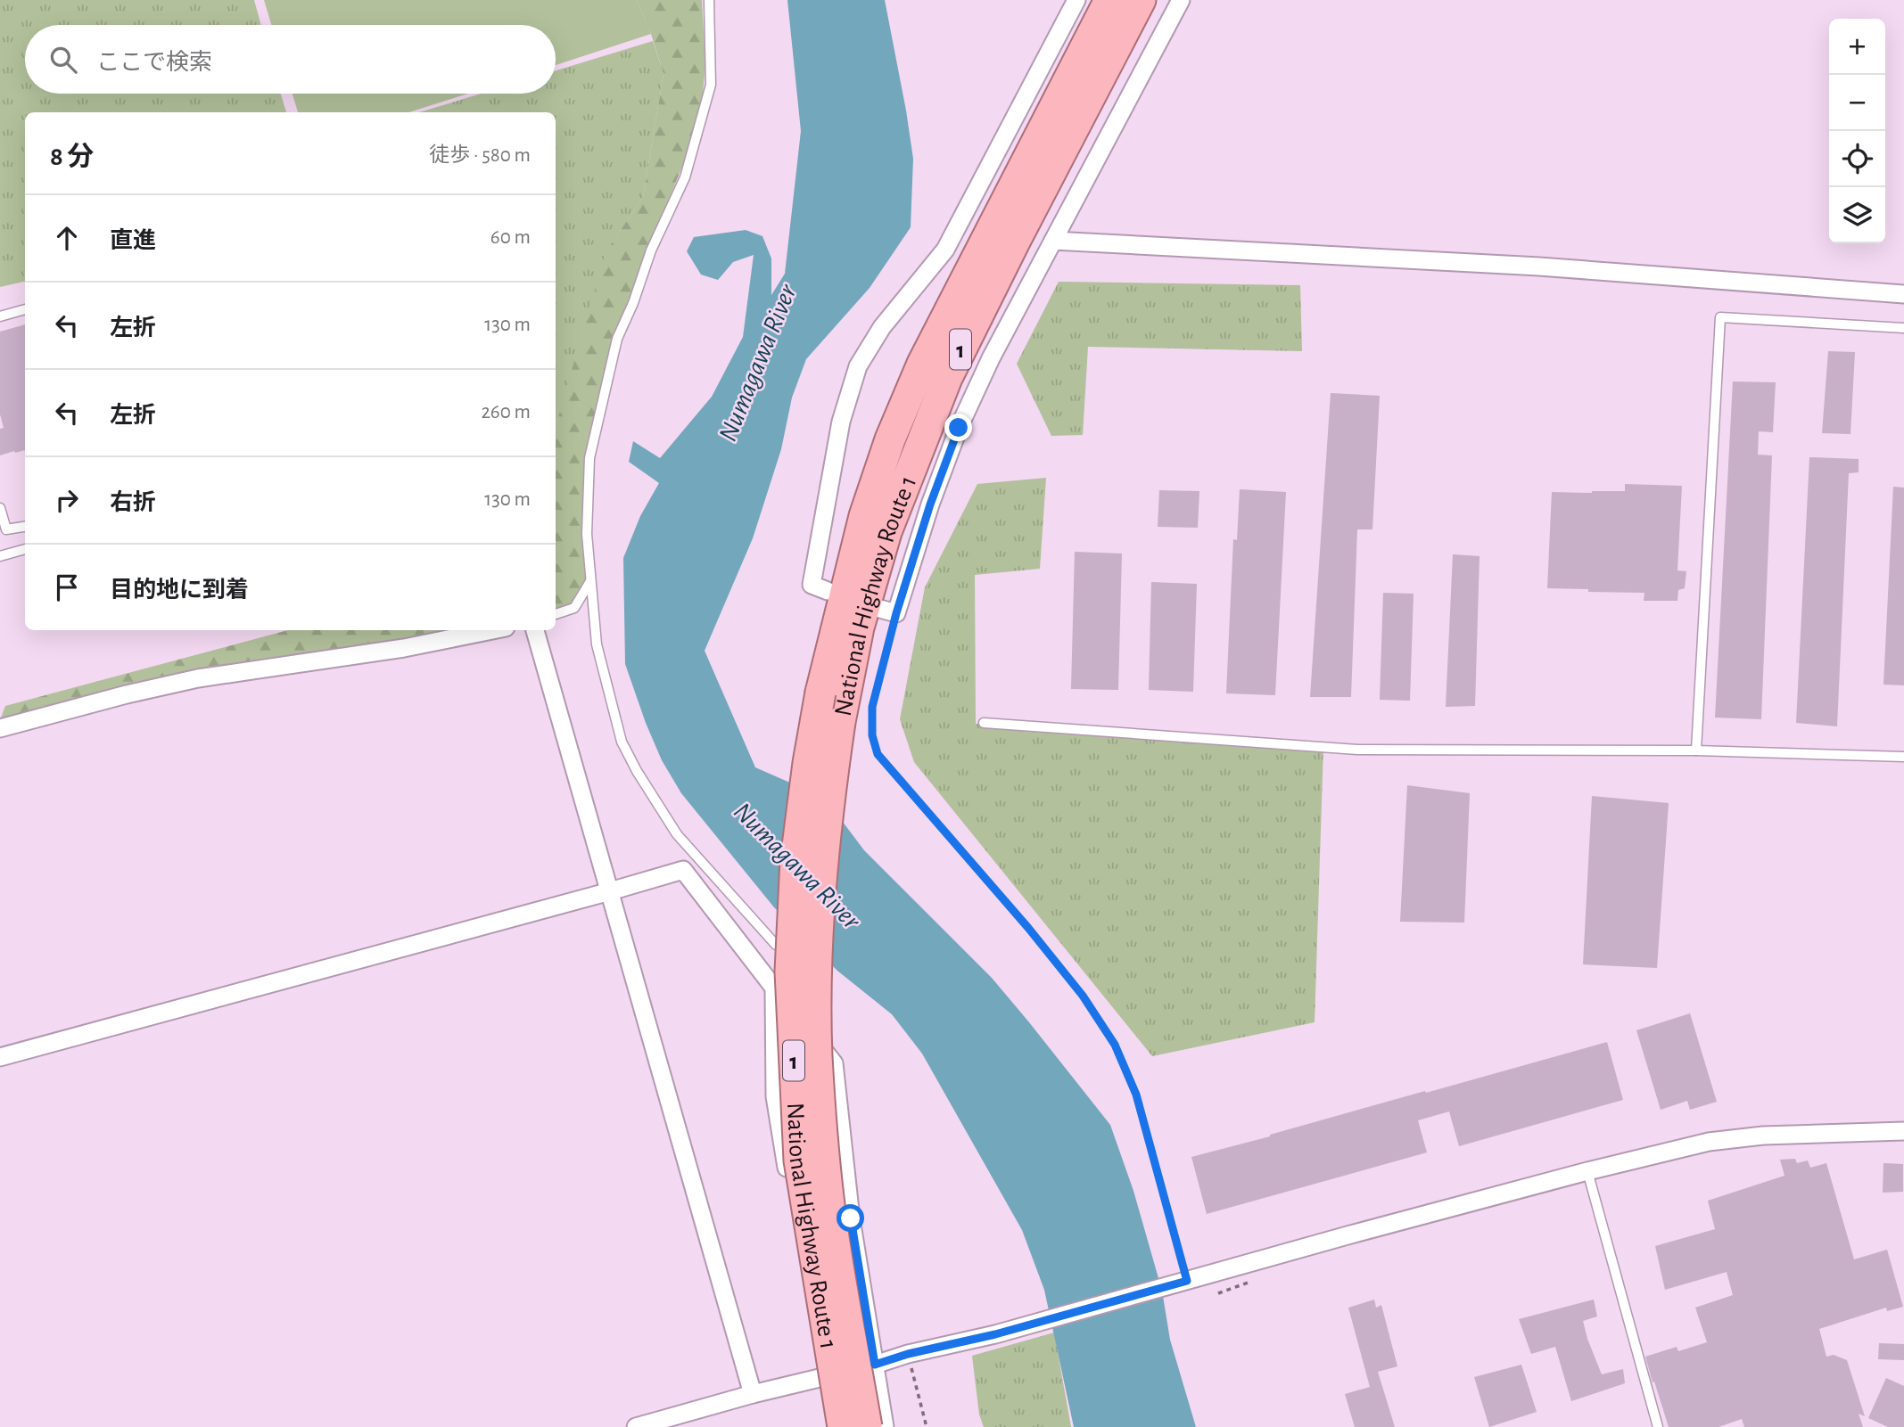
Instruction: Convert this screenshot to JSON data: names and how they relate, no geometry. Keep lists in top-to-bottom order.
{
  "streets": {
    "highway": ["1", "National Highway Route 1"]
  },
  "water": ["Numagawa River"],
  "page": {
    "map_buttons": ["+", "−"],
    "search": "ここで検索",
    "heading": ["8 分", "徒歩 · 580 m"],
    "list": [
      ["直進", "60 m"],
      ["左折", "130 m"],
      ["左折", "260 m"],
      ["右折", "130 m"],
      "目的地に到着"
    ]
  }
}
